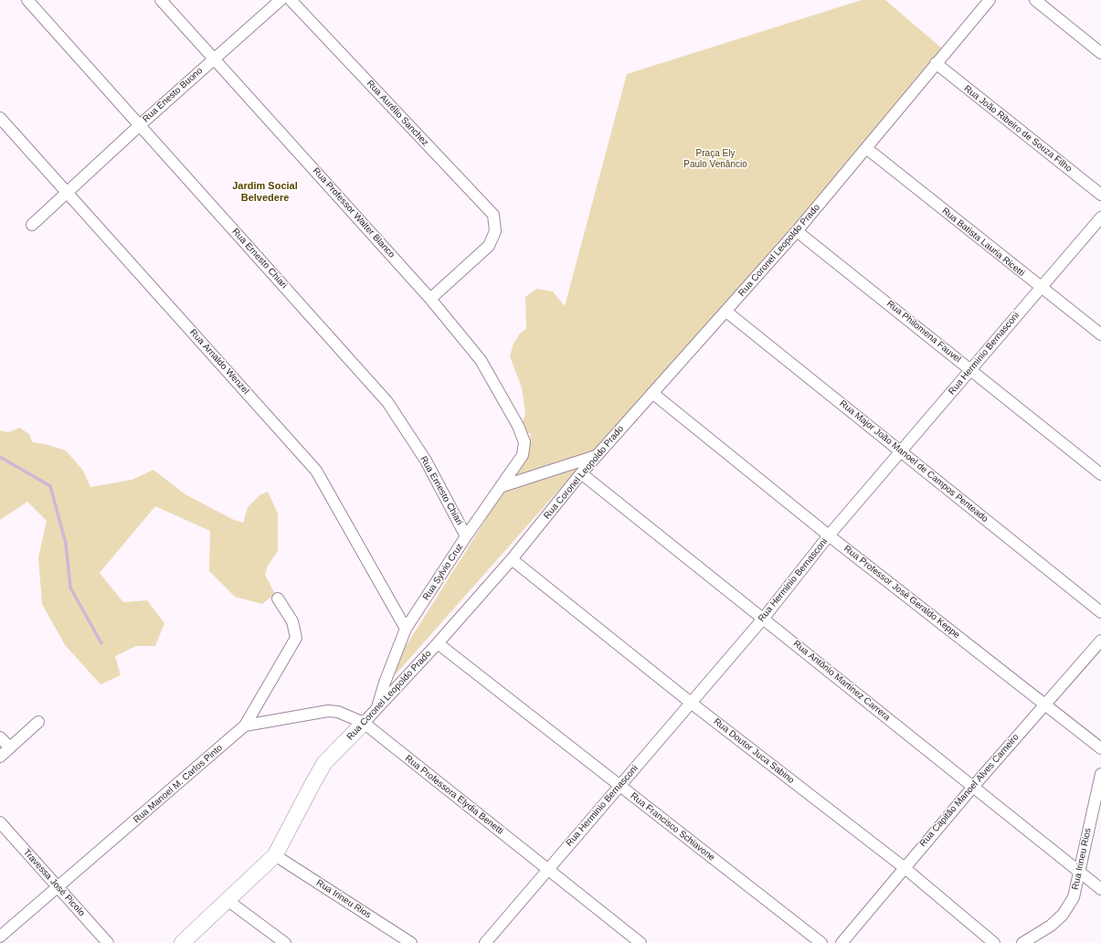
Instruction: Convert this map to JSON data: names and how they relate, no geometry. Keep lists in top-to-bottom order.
{
  "streets": {
    "street": [
      "Rua Enesto Buono",
      "Rua Aurélio Sanchez",
      "Rua João Ribeiro de Souza Filho",
      "Rua Professor Walter Blanco",
      "Rua Batista Lauria Ricetti",
      "Rua Coronel Leopoldo Prado",
      "Rua Ernesto Chiari",
      "Rua Philomena Fauvel",
      "Rua Herminio Bernasconi",
      "Rua Arnaldo Wenzel",
      "Rua Major João Manoel de Campos Penteado",
      "Rua Sylvio Cruz",
      "Rua Professor José Geraldo Keppe",
      "Rua Antônio Martinez Carrera",
      "Rua Doutor Juca Sabino",
      "Rua Manoel M. Carlos Pinto",
      "Rua Capitão Manoel Alves Carneiro",
      "Rua Professora Elydia Benetti",
      "Rua Francisco Schiavone",
      "Rua Irineu Rios",
      "Travessa José Picolo"
    ]
  },
  "crossings": [
    ["Rua Enesto Buono", "Rua Professor Walter Blanco"],
    ["Rua Enesto Buono", "Rua Ernesto Chiari"],
    ["Rua Enesto Buono", "Rua Arnaldo Wenzel"],
    ["Rua Aurélio Sanchez", "Rua Professor Walter Blanco"],
    ["Rua João Ribeiro de Souza Filho", "Rua Coronel Leopoldo Prado"],
    ["Rua Professor Walter Blanco", "Rua Sylvio Cruz"],
    ["Rua Batista Lauria Ricetti", "Rua Coronel Leopoldo Prado"],
    ["Rua Batista Lauria Ricetti", "Rua Herminio Bernasconi"],
    ["Rua Coronel Leopoldo Prado", "Rua Philomena Fauvel"],
    ["Rua Coronel Leopoldo Prado", "Rua Major João Manoel de Campos Penteado"],
    ["Rua Coronel Leopoldo Prado", "Rua Sylvio Cruz"],
    ["Rua Coronel Leopoldo Prado", "Rua Professor José Geraldo Keppe"],
    ["Rua Coronel Leopoldo Prado", "Rua Antônio Martinez Carrera"],
    ["Rua Coronel Leopoldo Prado", "Rua Doutor Juca Sabino"],
    ["Rua Coronel Leopoldo Prado", "Rua Professora Elydia Benetti"],
    ["Rua Coronel Leopoldo Prado", "Rua Francisco Schiavone"],
    ["Rua Coronel Leopoldo Prado", "Rua Irineu Rios"],
    ["Rua Ernesto Chiari", "Rua Sylvio Cruz"],
    ["Rua Philomena Fauvel", "Rua Herminio Bernasconi"],
    ["Rua Herminio Bernasconi", "Rua Major João Manoel de Campos Penteado"],
    ["Rua Herminio Bernasconi", "Rua Professor José Geraldo Keppe"],
    ["Rua Herminio Bernasconi", "Rua Antônio Martinez Carrera"],
    ["Rua Herminio Bernasconi", "Rua Doutor Juca Sabino"],
    ["Rua Herminio Bernasconi", "Rua Professora Elydia Benetti"],
    ["Rua Herminio Bernasconi", "Rua Francisco Schiavone"],
    ["Rua Arnaldo Wenzel", "Rua Sylvio Cruz"],
    ["Rua Professor José Geraldo Keppe", "Rua Capitão Manoel Alves Carneiro"],
    ["Rua Antônio Martinez Carrera", "Rua Capitão Manoel Alves Carneiro"],
    ["Rua Antônio Martinez Carrera", "Rua Irineu Rios"],
    ["Rua Doutor Juca Sabino", "Rua Capitão Manoel Alves Carneiro"],
    ["Rua Manoel M. Carlos Pinto", "Rua Professora Elydia Benetti"],
    ["Rua Manoel M. Carlos Pinto", "Travessa José Picolo"]
  ],
  "districts": ["Jardim Social Belvedere"],
  "parks": ["Praça Ely Paulo Venâncio"]
}
